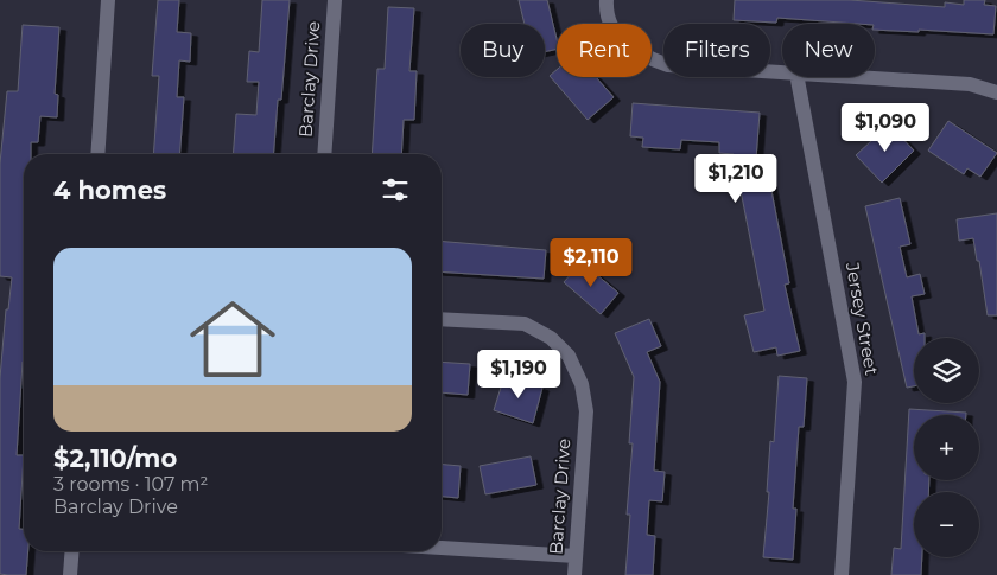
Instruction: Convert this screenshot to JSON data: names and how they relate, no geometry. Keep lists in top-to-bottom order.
{
  "streets": {
    "street": ["Barclay Drive", "Jersey Street"]
  },
  "page": {
    "chip": [
      "Buy",
      "Rent",
      "Filters",
      "New"
    ],
    "price": [
      "$1,090",
      "$1,210",
      "$2,110",
      "$1,190"
    ],
    "heading": "4 homes",
    "list": [
      {
        "name": "$2,110/mo",
        "note": "3 rooms · 107 m² · Barclay Drive"
      }
    ],
    "map_buttons": ["+", "−"]
  }
}
